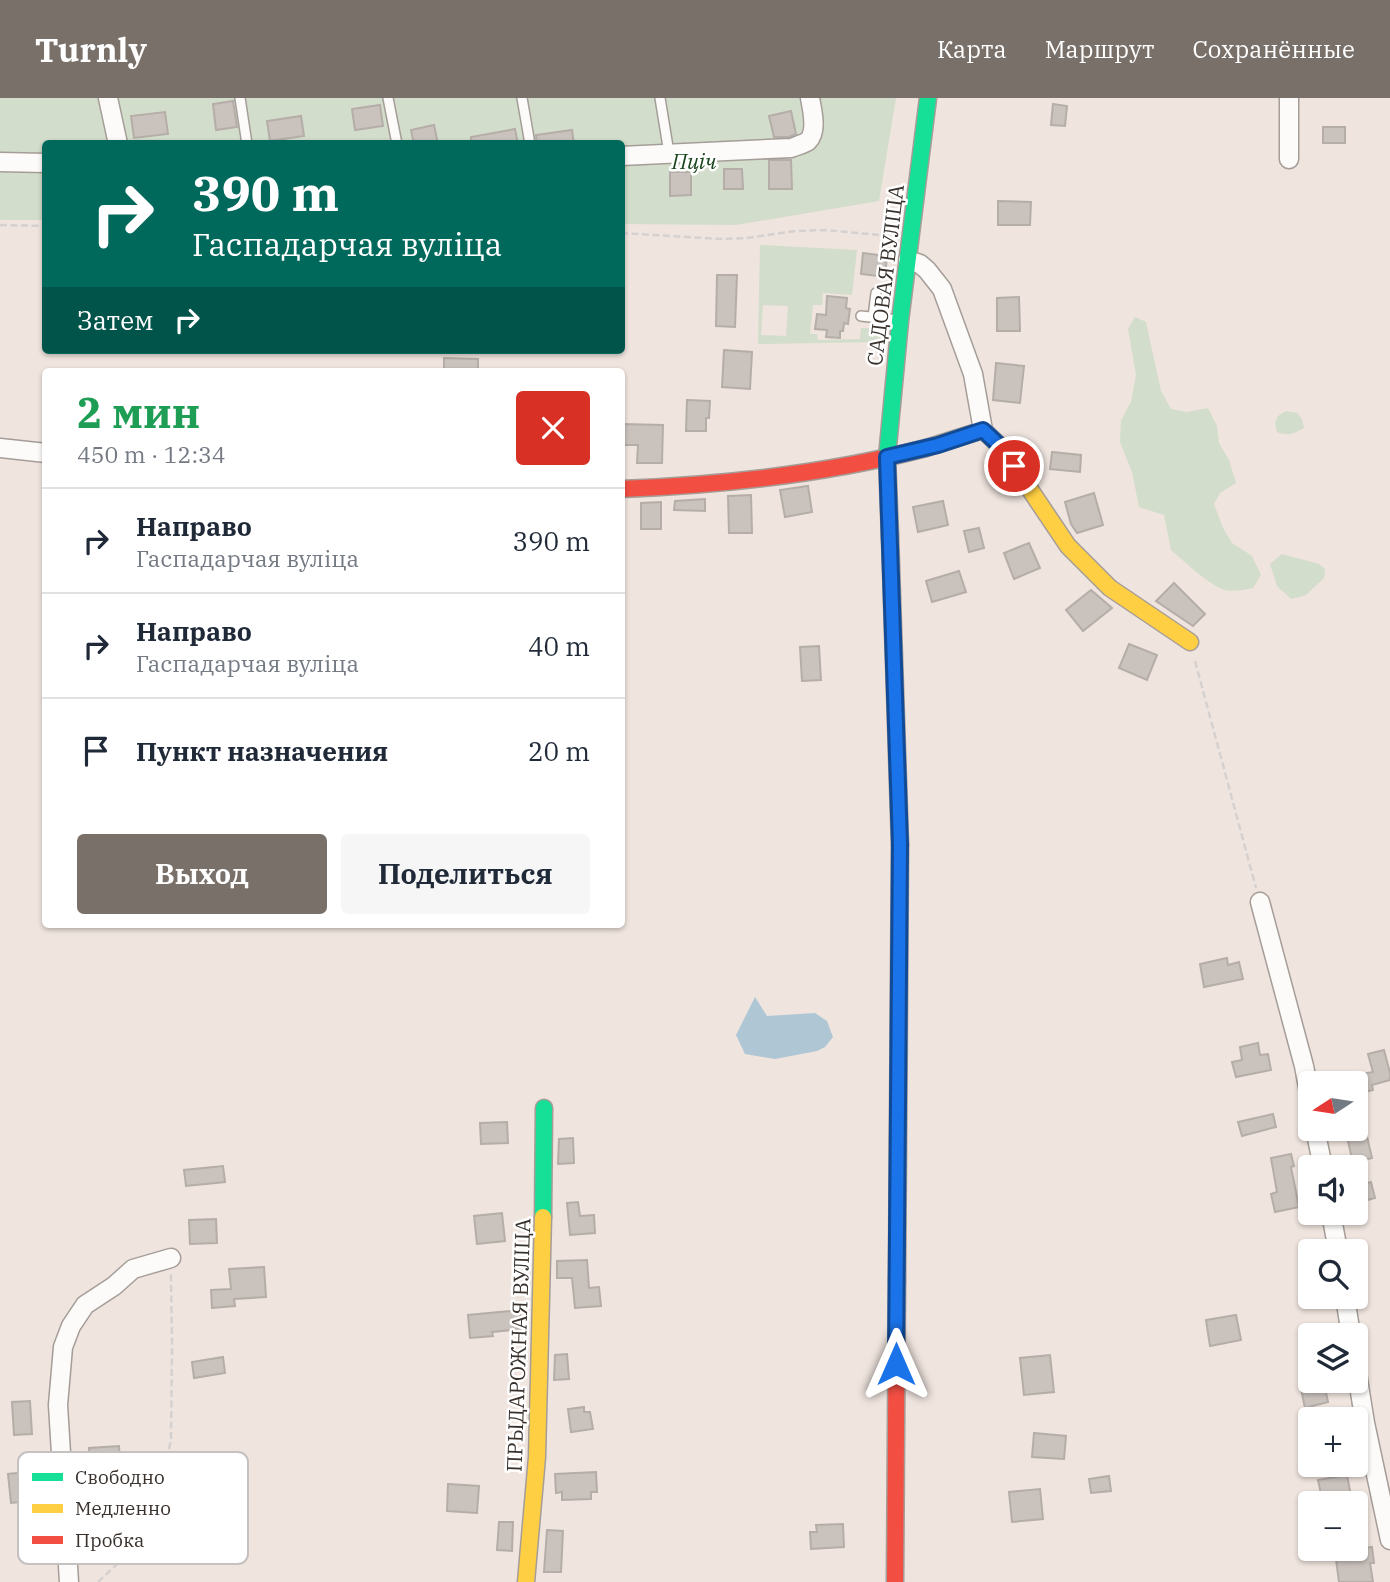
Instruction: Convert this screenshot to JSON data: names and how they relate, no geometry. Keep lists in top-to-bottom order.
{
  "streets": {
    "street": ["САДОВАЯ ВУЛІЦА", "ПРЫДАРОЖНАЯ ВУЛІЦА"]
  },
  "parks": ["Пціч"],
  "legend": ["Свободно", "Медленно", "Пробка"],
  "north": "left",
  "page": {
    "header": "Turnly",
    "nav": ["Карта", "Маршрут", "Сохранённые"],
    "turn": ["390 m", "Гаспадарчая вуліца"],
    "then": "Затем",
    "heading": ["2 мин", "450 m · 12:34"],
    "list": [
      {
        "name": "Направо",
        "note": "Гаспадарчая вуліца",
        "value": "390 m"
      },
      {
        "name": "Направо",
        "note": "Гаспадарчая вуліца",
        "value": "40 m"
      },
      {
        "name": "Пункт назначения",
        "value": "20 m"
      }
    ],
    "buttons": ["Выход", "Поделиться"],
    "map_buttons": ["+", "−"]
  }
}
